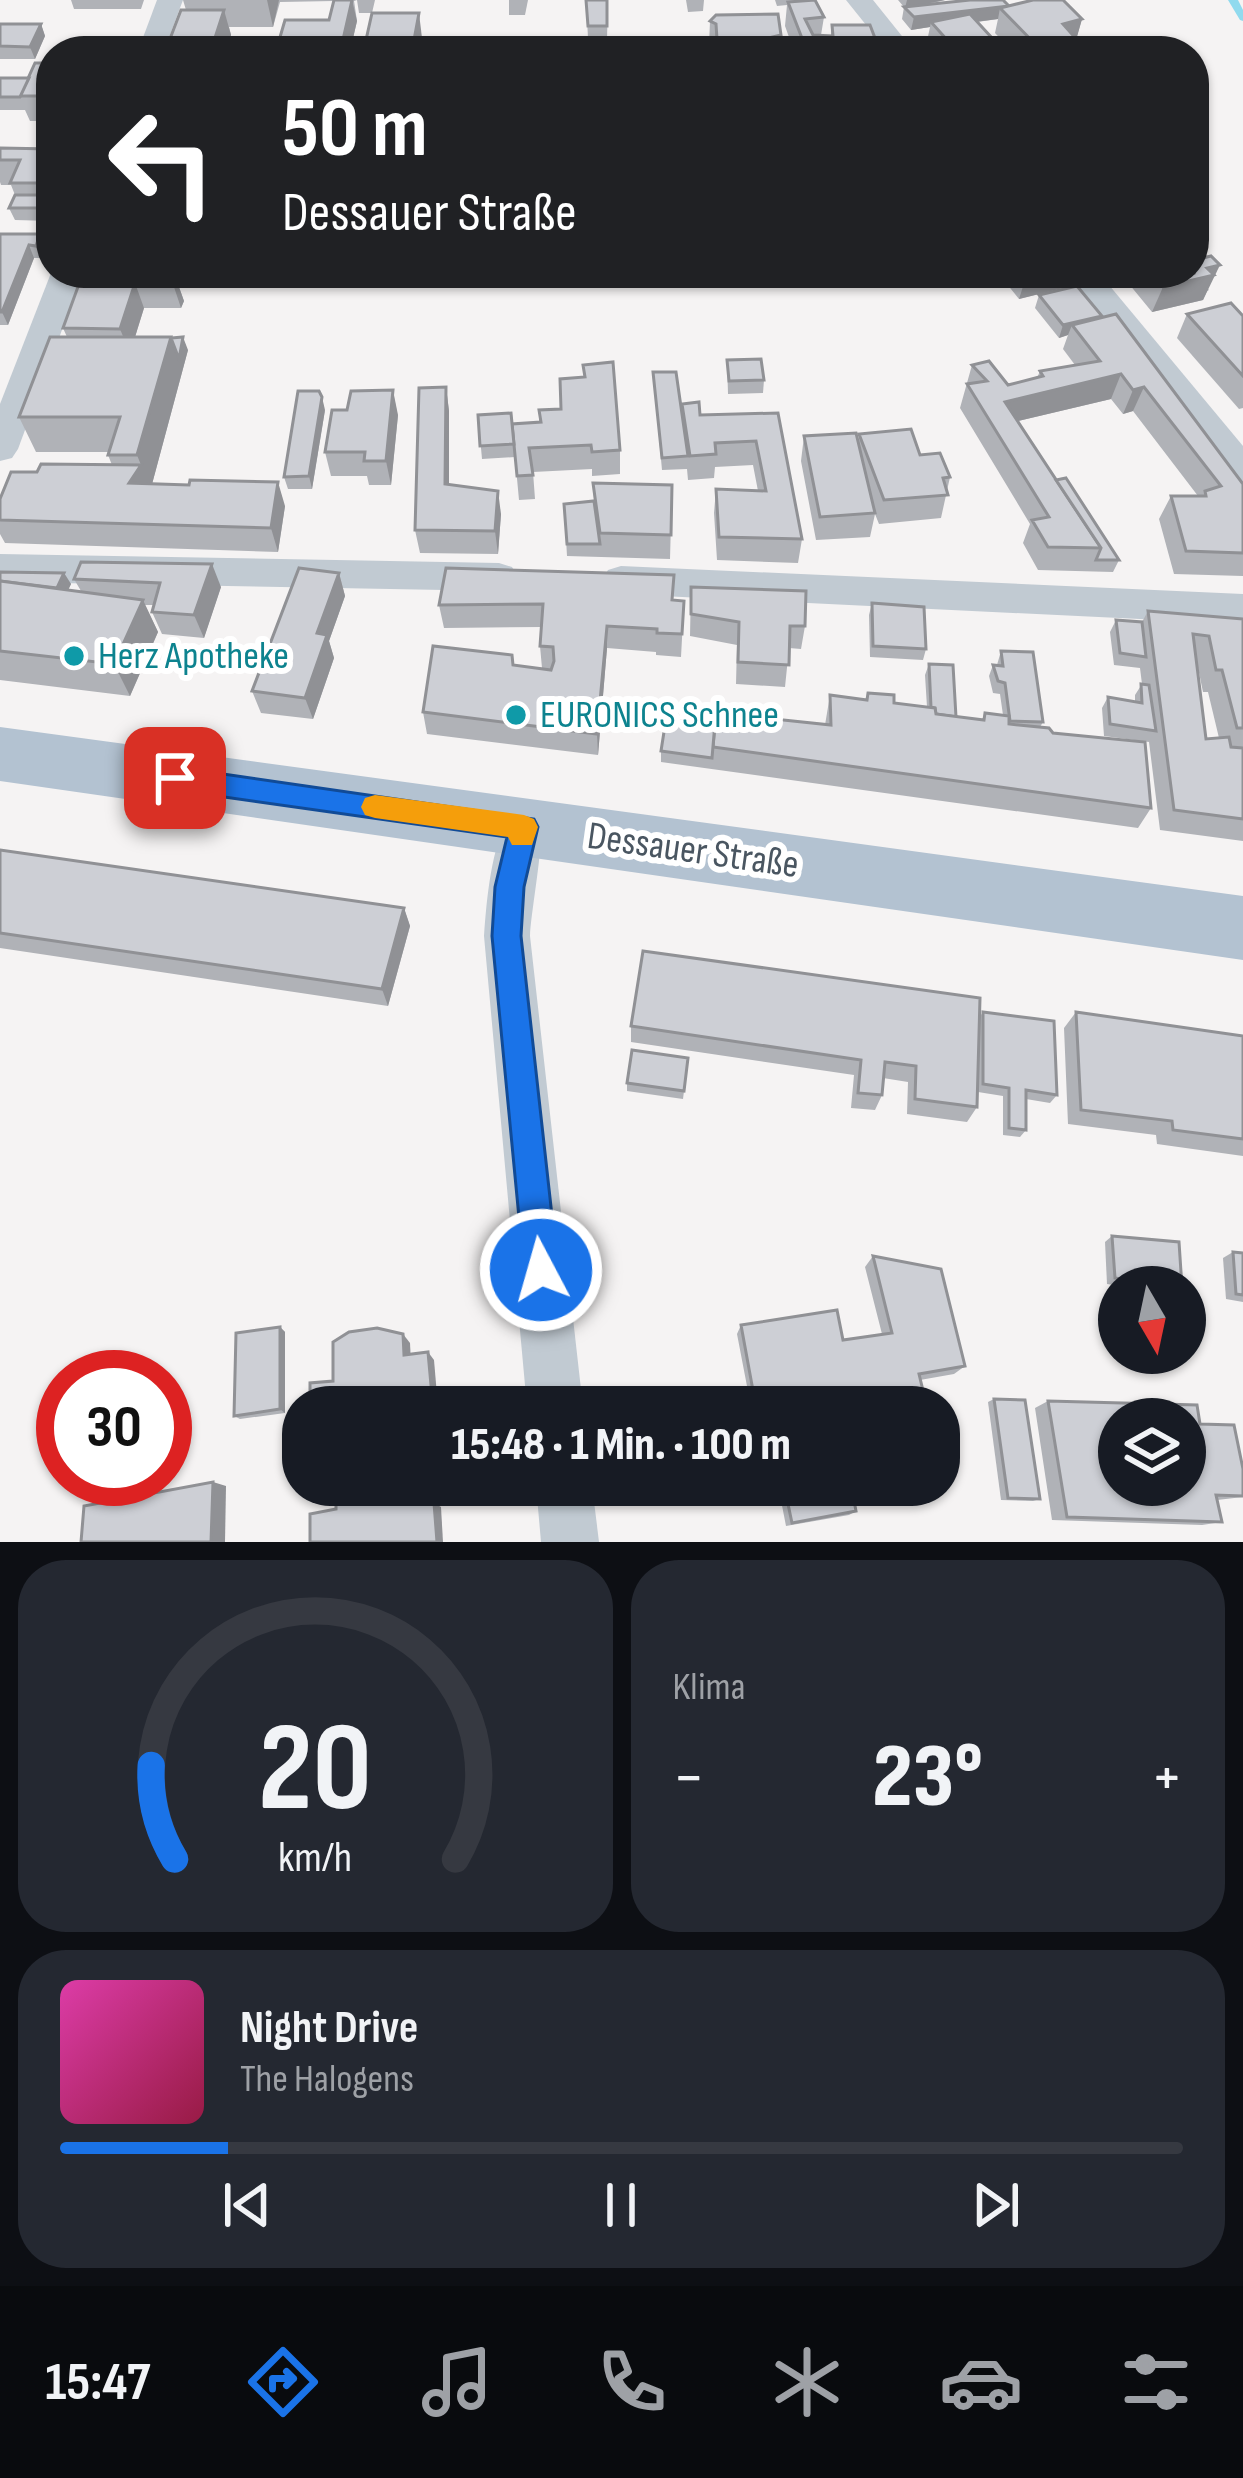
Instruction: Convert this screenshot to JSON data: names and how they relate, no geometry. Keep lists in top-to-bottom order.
{
  "streets": {
    "main road": ["Dessauer Straße"]
  },
  "places": ["Herz Apotheke", "EURONICS Schnee"],
  "north": "bottom",
  "page": {
    "turn": ["50 m", "Dessauer Straße"],
    "limit": "30",
    "trip": "15:48 · 1 Min. · 100 m",
    "tile": "Klima",
    "heat": ["−", "23°", "+"],
    "song": ["Night Drive", "The Halogens"],
    "tabs": "15:47",
    "gauge": ["20", "km/h"]
  }
}
